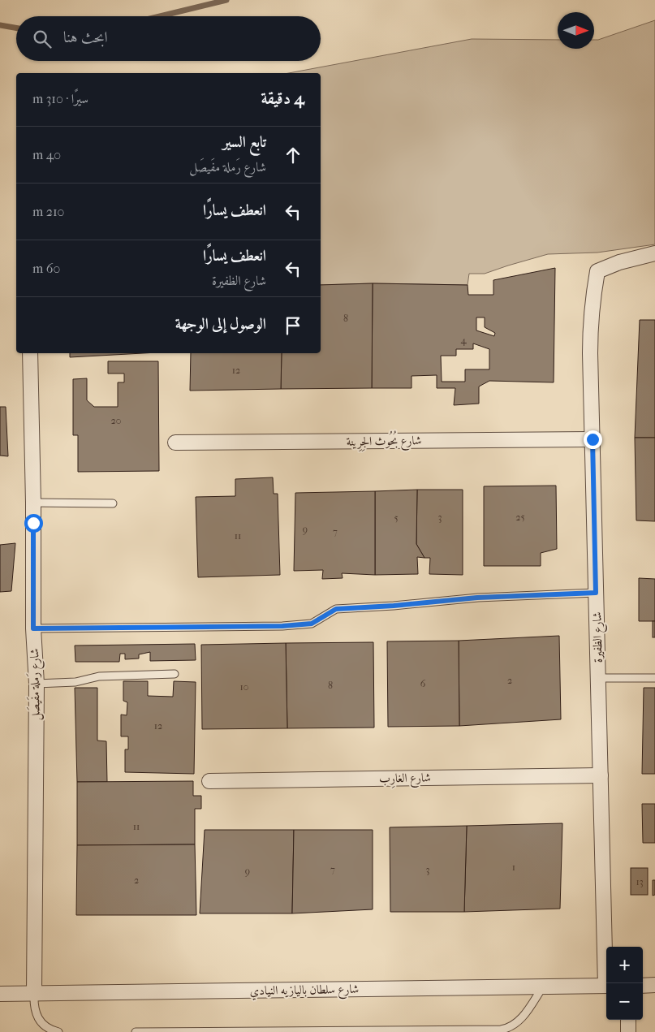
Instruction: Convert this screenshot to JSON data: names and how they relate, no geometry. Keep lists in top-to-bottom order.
{
  "streets": {
    "street": [
      "شارع بُحُوث الجِرِينة",
      "شارع الظفيرة",
      "شارع رَملة مفَيصَل",
      "شارع الغارِب",
      "شارع سلطان باليازيه النيادي"
    ]
  },
  "crossings": [
    ["شارع بُحُوث الجِرِينة", "شارع الظفيرة"],
    ["شارع الظفيرة", "شارع الغارِب"],
    ["شارع رَملة مفَيصَل", "شارع سلطان باليازيه النيادي"]
  ],
  "house_numbers": [
    "8",
    "4",
    "12",
    "20",
    "3",
    "25",
    "5",
    "9",
    "7",
    "11",
    "2",
    "6",
    "8",
    "10",
    "12",
    "11",
    "1",
    "7",
    "3",
    "9",
    "2",
    "13"
  ],
  "north": "right",
  "page": {
    "search": "ابحث هنا",
    "heading": ["4 دقيقة", "سيرًا · 310 m"],
    "list": [
      ["تابع السير", "شارع رَملة مفَيصَل", "40 m"],
      ["انعطف يسارًا", "210 m"],
      ["انعطف يسارًا", "شارع الظفيرة", "60 m"],
      "الوصول إلى الوجهة"
    ],
    "map_buttons": ["+", "−"]
  }
}
